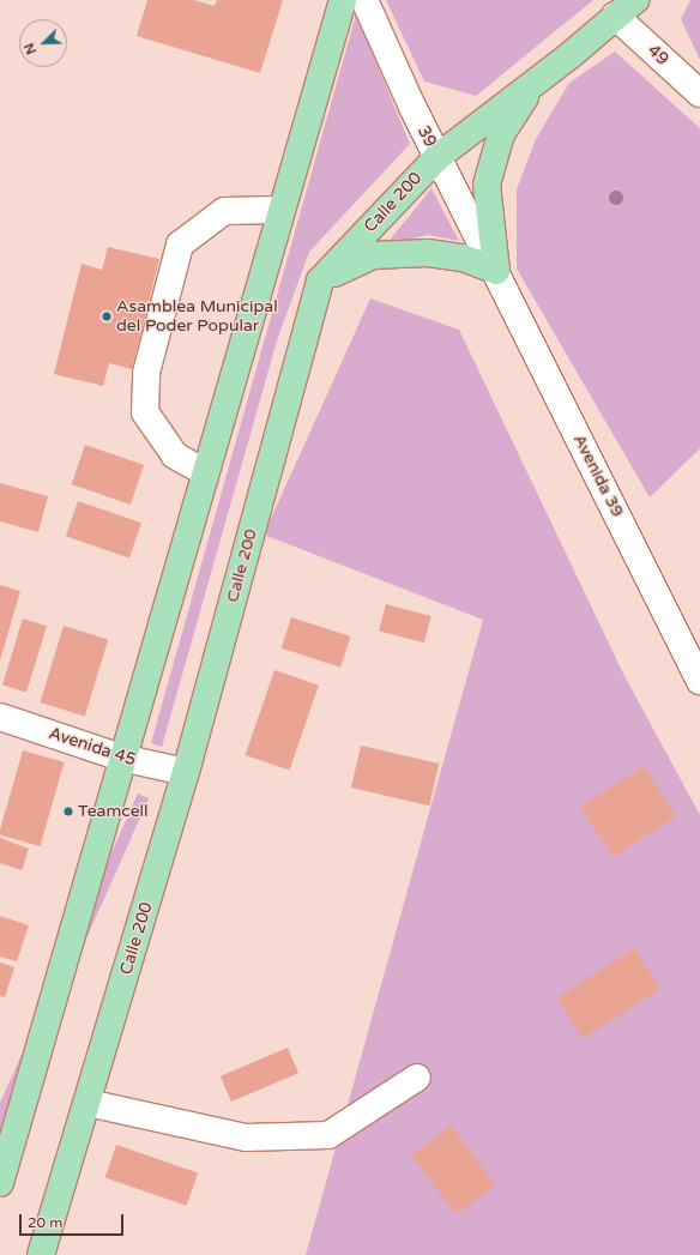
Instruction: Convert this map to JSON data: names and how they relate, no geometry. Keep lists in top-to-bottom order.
{
  "streets": {
    "main road": ["Calle 200"],
    "street": [
      "49",
      "39",
      "Avenida 39",
      "Avenida 45"
    ]
  },
  "crossings": [
    ["49", "Calle 200"],
    ["39", "Calle 200"],
    ["39", "Avenida 39"],
    ["Calle 200", "Avenida 45"]
  ],
  "places": ["Asamblea Municipal del Poder Popular", "Teamcell"],
  "scale_bar": "20 m",
  "north": "bottom left"
}
